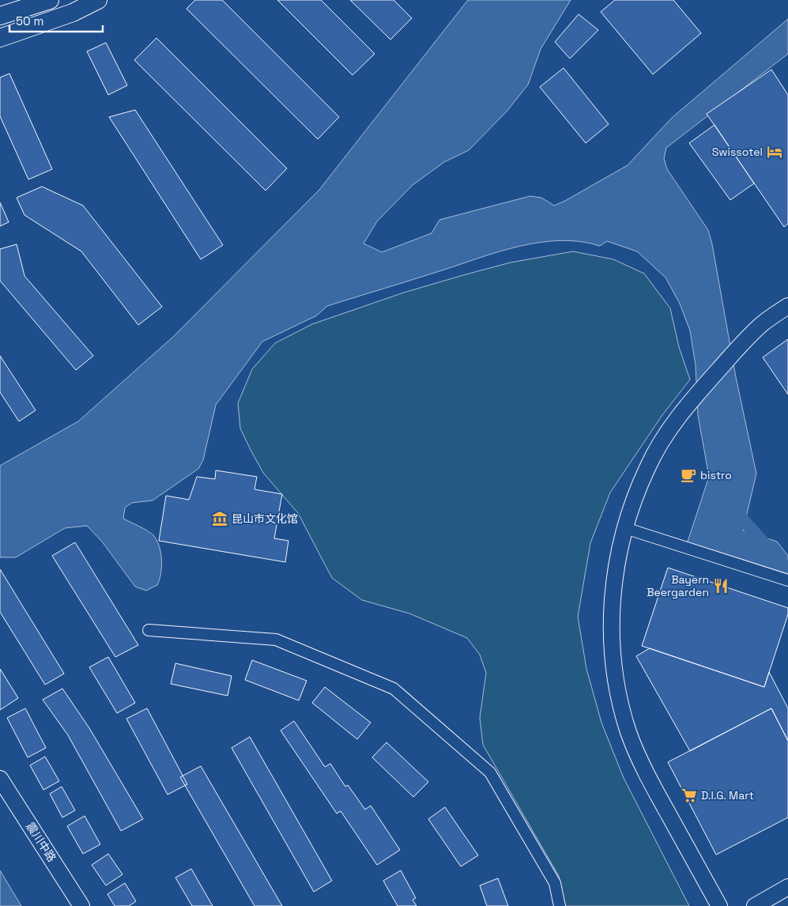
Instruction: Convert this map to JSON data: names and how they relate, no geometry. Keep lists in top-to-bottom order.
{
  "streets": {
    "street": ["震川中路"]
  },
  "places": {
    "hotel": ["Swissotel"],
    "cafe": ["bistro"],
    "museum": ["昆山市文化馆"],
    "restaurant": ["Bayern Beergarden"],
    "supermarket": ["D.I.G. Mart"]
  },
  "scale_bar": "50 m"
}
